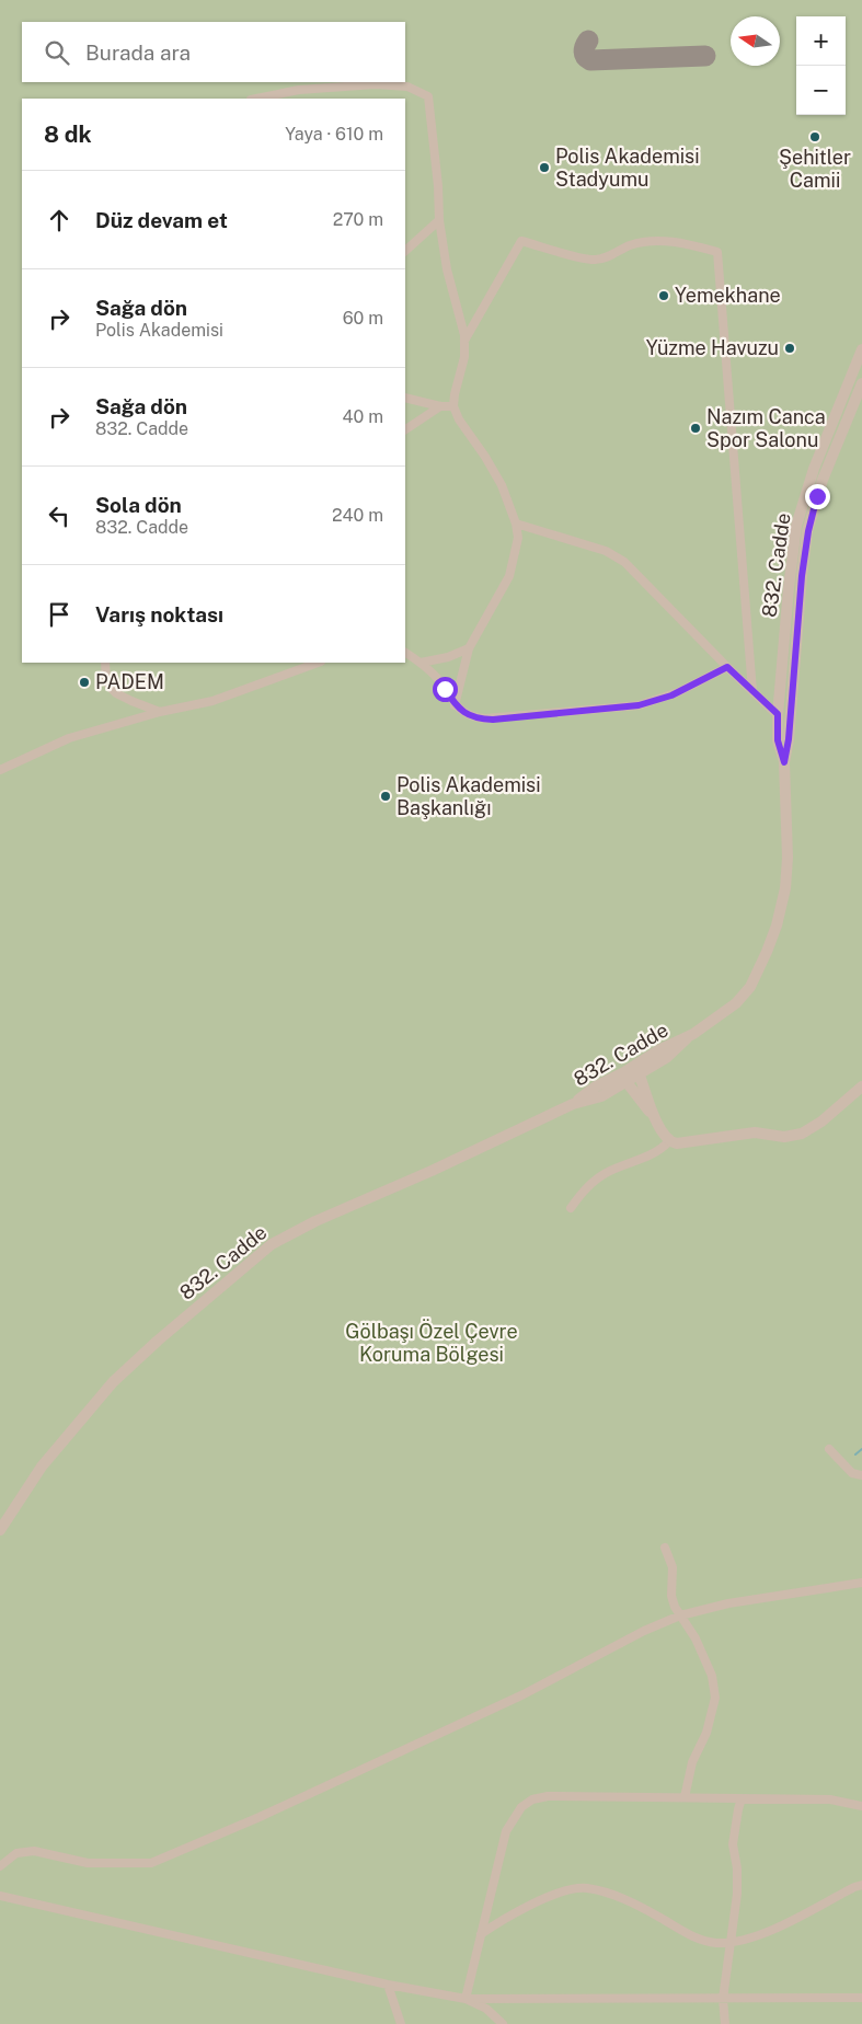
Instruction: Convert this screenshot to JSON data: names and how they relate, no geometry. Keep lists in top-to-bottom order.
{
  "streets": {
    "street": ["832. Cadde"]
  },
  "parks": ["Gölbaşı Özel Çevre Koruma Bölgesi"],
  "places": [
    "Şehitler Camii",
    "Polis Akademisi Stadyumu",
    "Yemekhane",
    "Yüzme Havuzu",
    "Nazım Canca Spor Salonu",
    "PADEM",
    "Polis Akademisi Başkanlığı"
  ],
  "north": "left",
  "page": {
    "map_buttons": ["+", "−"],
    "search": "Burada ara",
    "heading": ["8 dk", "Yaya · 610 m"],
    "list": [
      ["Düz devam et", "270 m"],
      ["Sağa dön", "Polis Akademisi", "60 m"],
      ["Sağa dön", "832. Cadde", "40 m"],
      ["Sola dön", "832. Cadde", "240 m"],
      "Varış noktası"
    ]
  }
}
